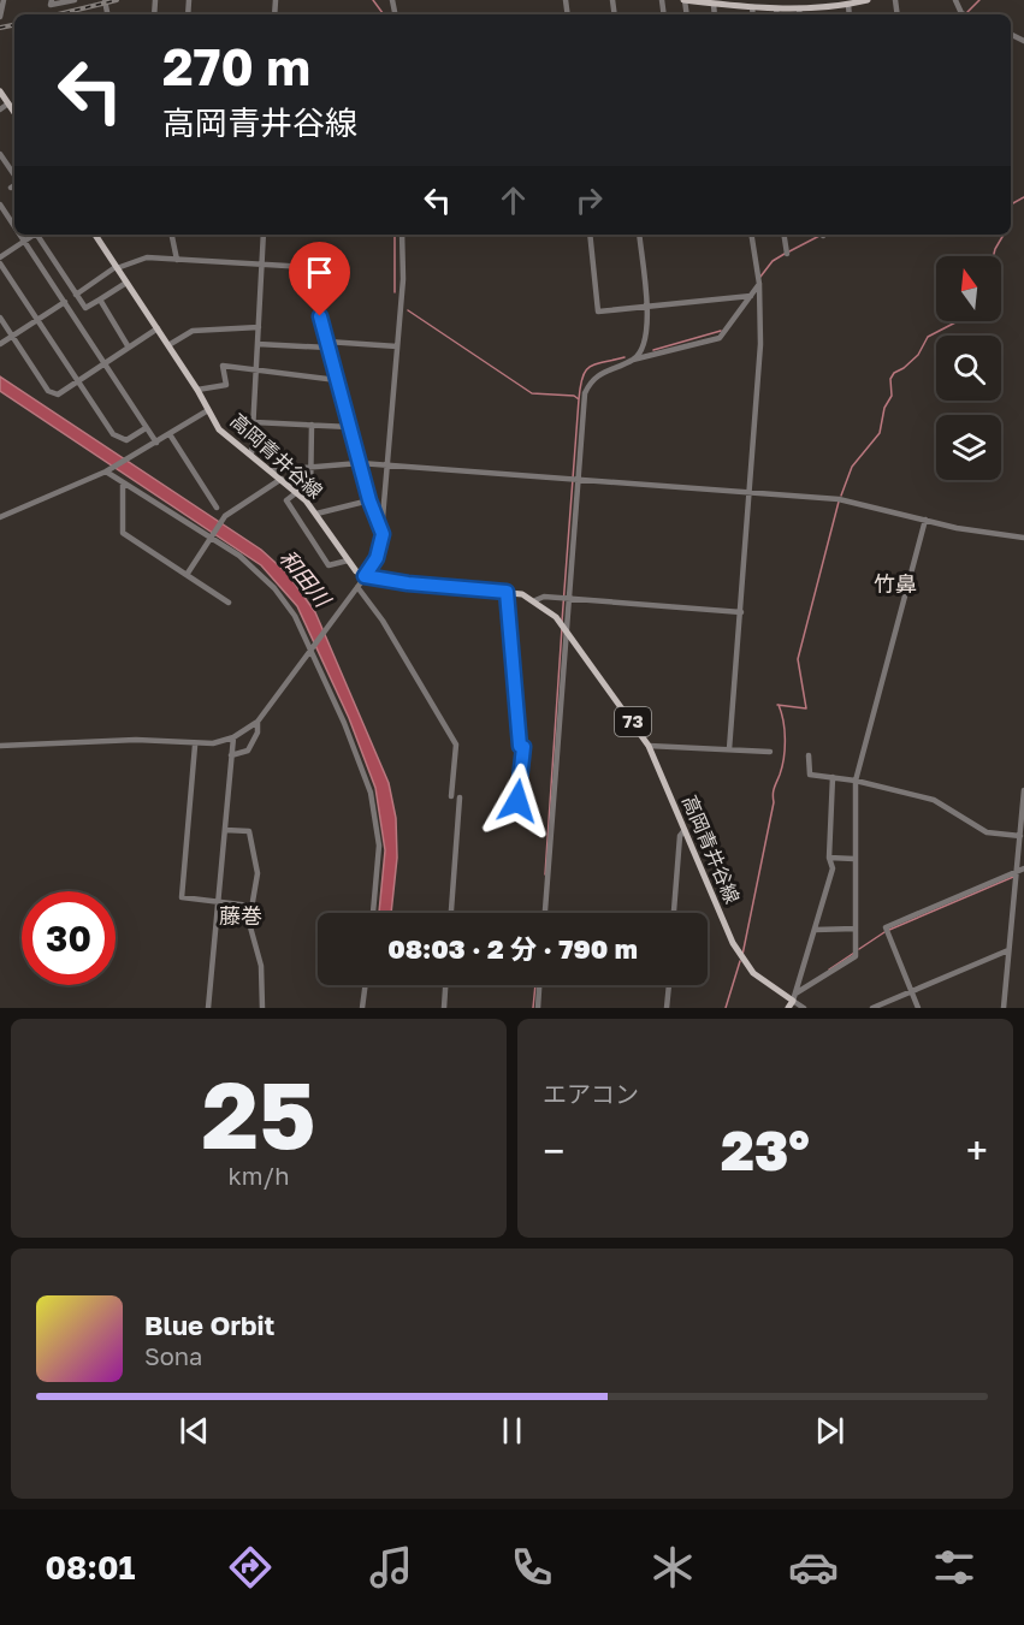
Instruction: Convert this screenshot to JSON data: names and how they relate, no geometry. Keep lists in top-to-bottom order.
{
  "streets": {
    "main road": ["高岡青井谷線", "73"]
  },
  "districts": ["竹鼻", "藤巻"],
  "water": ["和田川"],
  "north": "top",
  "page": {
    "turn": ["270 m", "高岡青井谷線"],
    "limit": "30",
    "trip": "08:03 · 2 分 · 790 m",
    "tile": [
      ["25", "km/h"],
      "エアコン"
    ],
    "heat": ["−", "23°", "+"],
    "song": ["Blue Orbit", "Sona"],
    "tabs": "08:01"
  }
}
